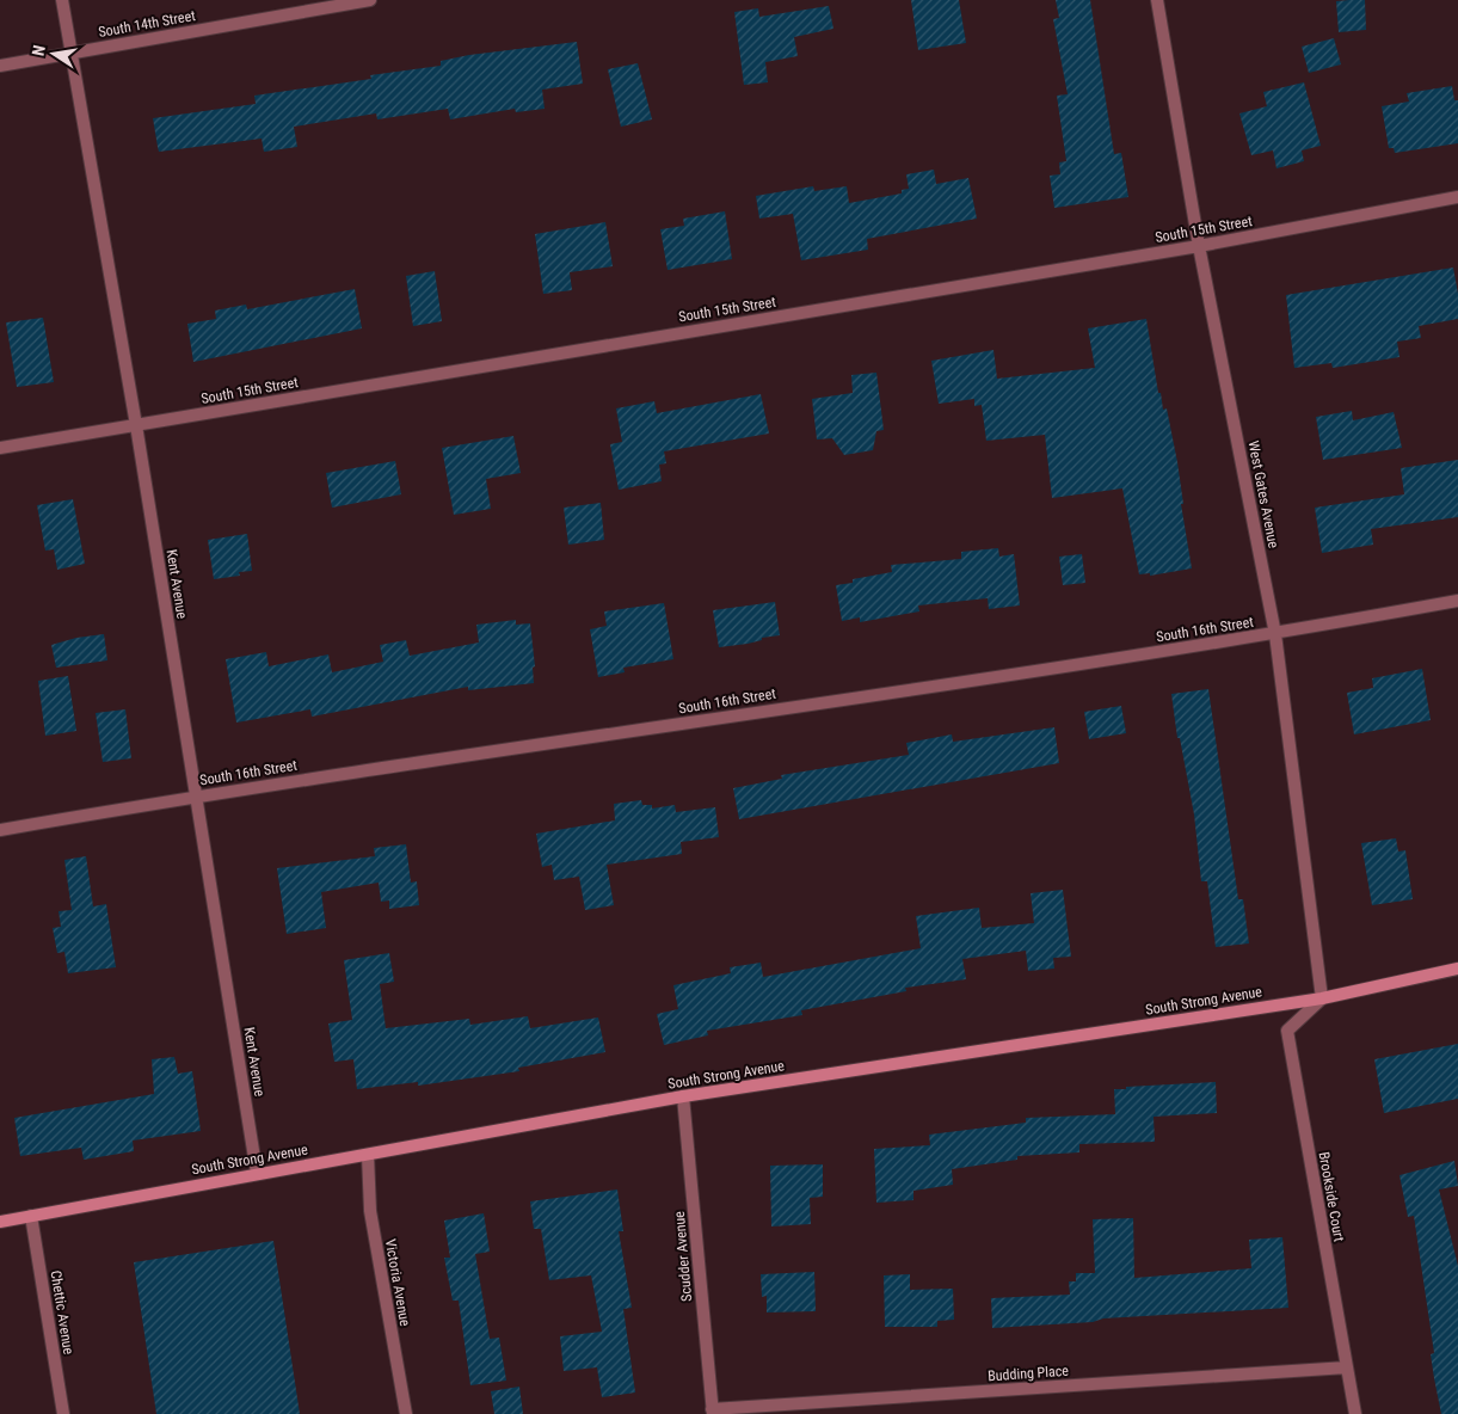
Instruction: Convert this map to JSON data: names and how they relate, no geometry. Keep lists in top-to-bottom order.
{
  "streets": {
    "street": [
      "South 14th Street",
      "South 15th Street",
      "West Gates Avenue",
      "Kent Avenue",
      "South 16th Street",
      "South Strong Avenue",
      "Brookside Court",
      "Scudder Avenue",
      "Victoria Avenue",
      "Chettic Avenue",
      "Budding Place"
    ]
  },
  "crossings": [
    ["South 14th Street", "Kent Avenue"],
    ["South 15th Street", "West Gates Avenue"],
    ["South 15th Street", "Kent Avenue"],
    ["West Gates Avenue", "South 16th Street"],
    ["West Gates Avenue", "South Strong Avenue"],
    ["West Gates Avenue", "Brookside Court"],
    ["Kent Avenue", "South 16th Street"],
    ["Kent Avenue", "South Strong Avenue"],
    ["South Strong Avenue", "Brookside Court"],
    ["South Strong Avenue", "Scudder Avenue"],
    ["South Strong Avenue", "Victoria Avenue"],
    ["South Strong Avenue", "Chettic Avenue"],
    ["Brookside Court", "Budding Place"],
    ["Scudder Avenue", "Budding Place"]
  ],
  "north": "left"
}
